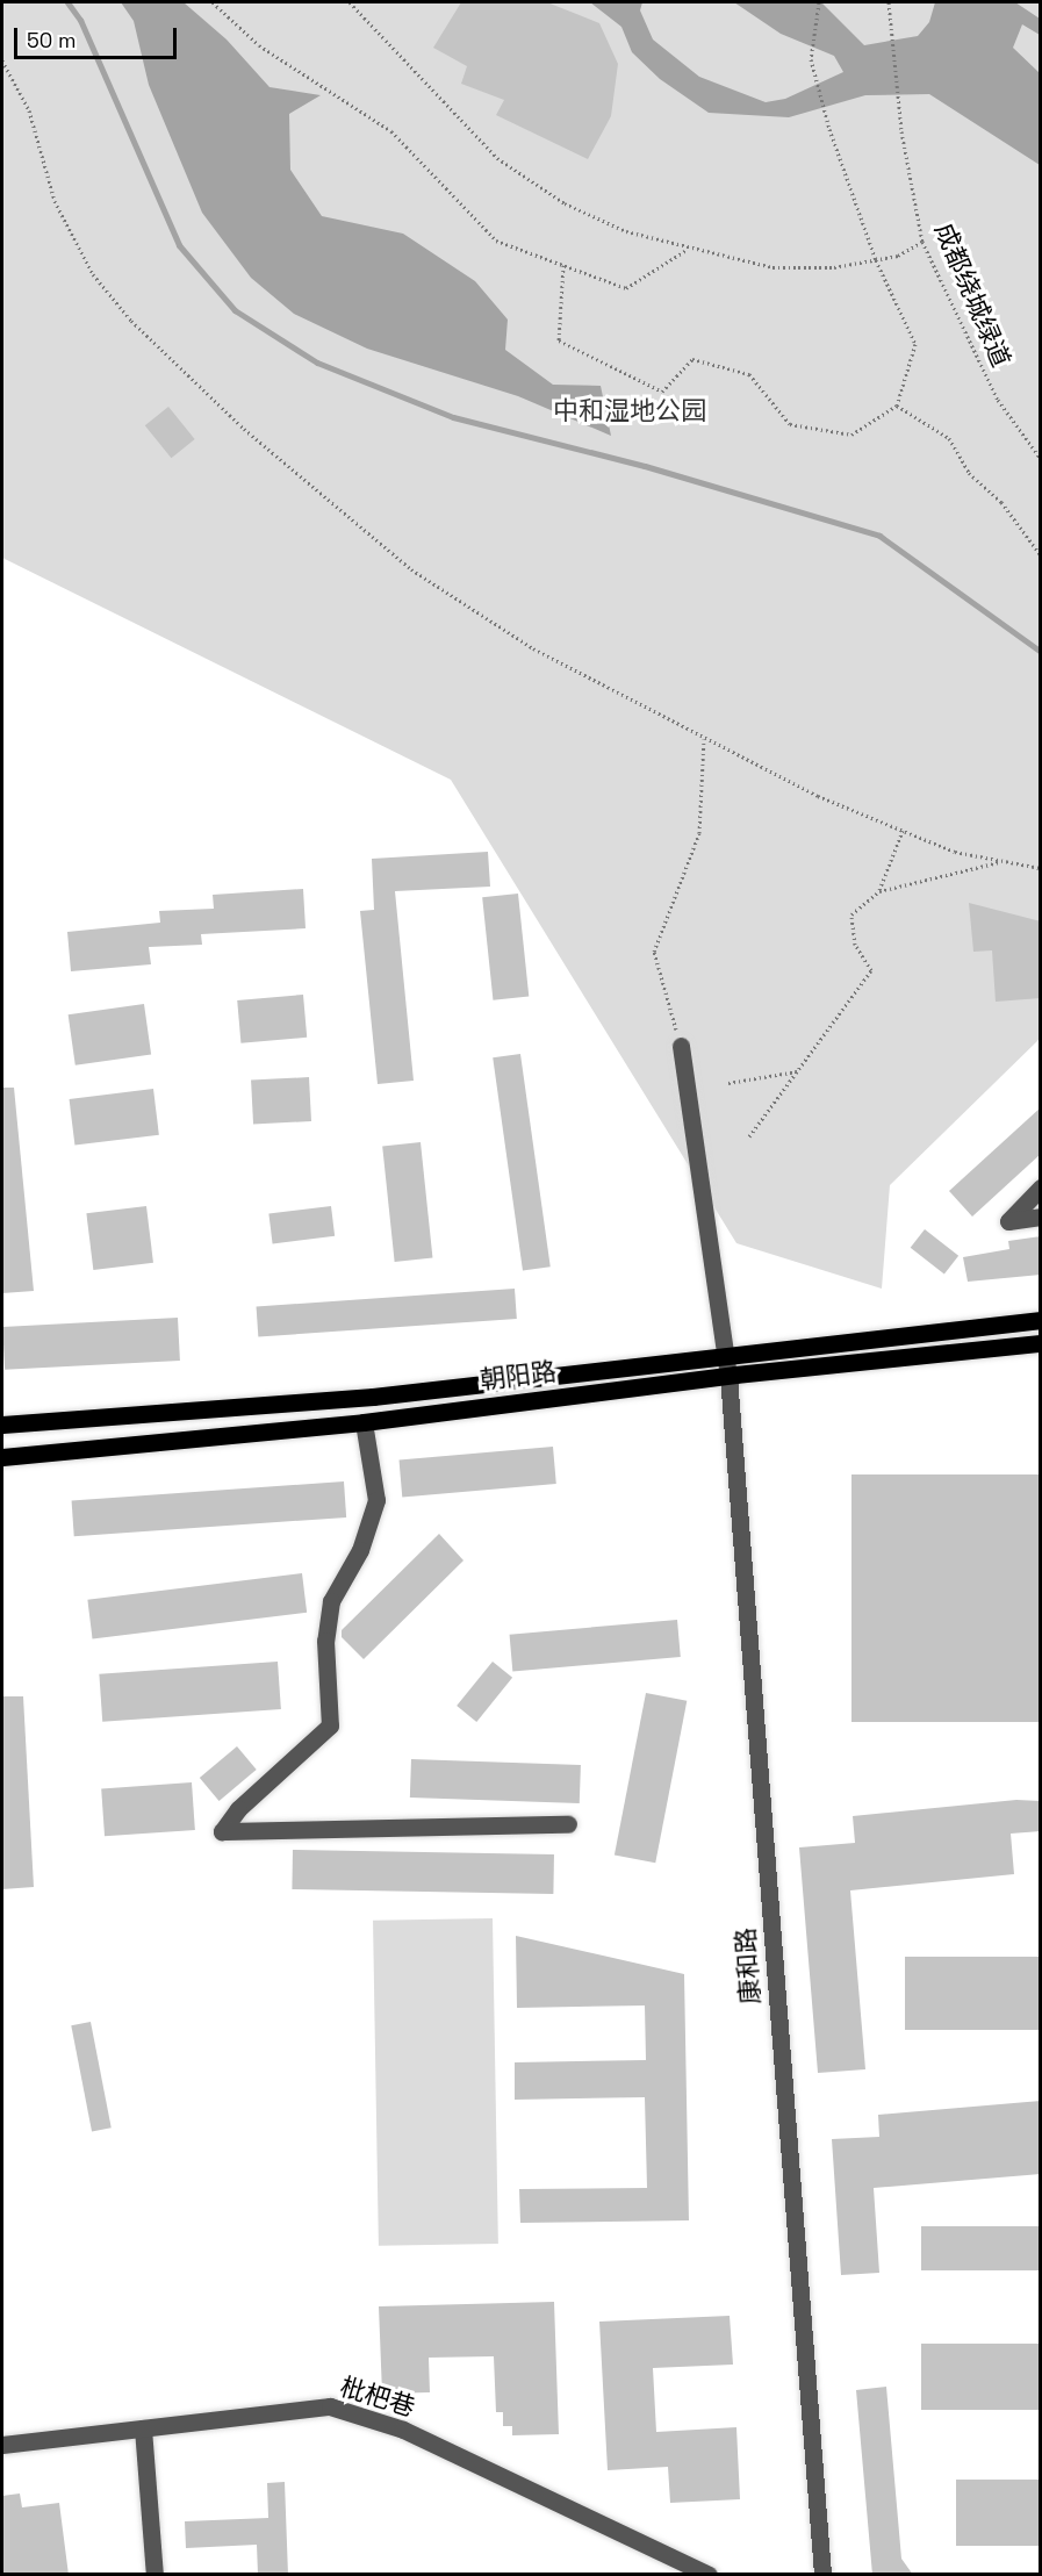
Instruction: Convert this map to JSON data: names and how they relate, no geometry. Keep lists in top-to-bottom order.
{
  "streets": {
    "main road": ["朝阳路"],
    "street": ["康和路", "枇杷巷"],
    "path": ["成都绕城绿道"]
  },
  "crossings": [
    ["朝阳路", "康和路"]
  ],
  "parks": ["中和湿地公园"],
  "scale_bar": "50 m"
}
